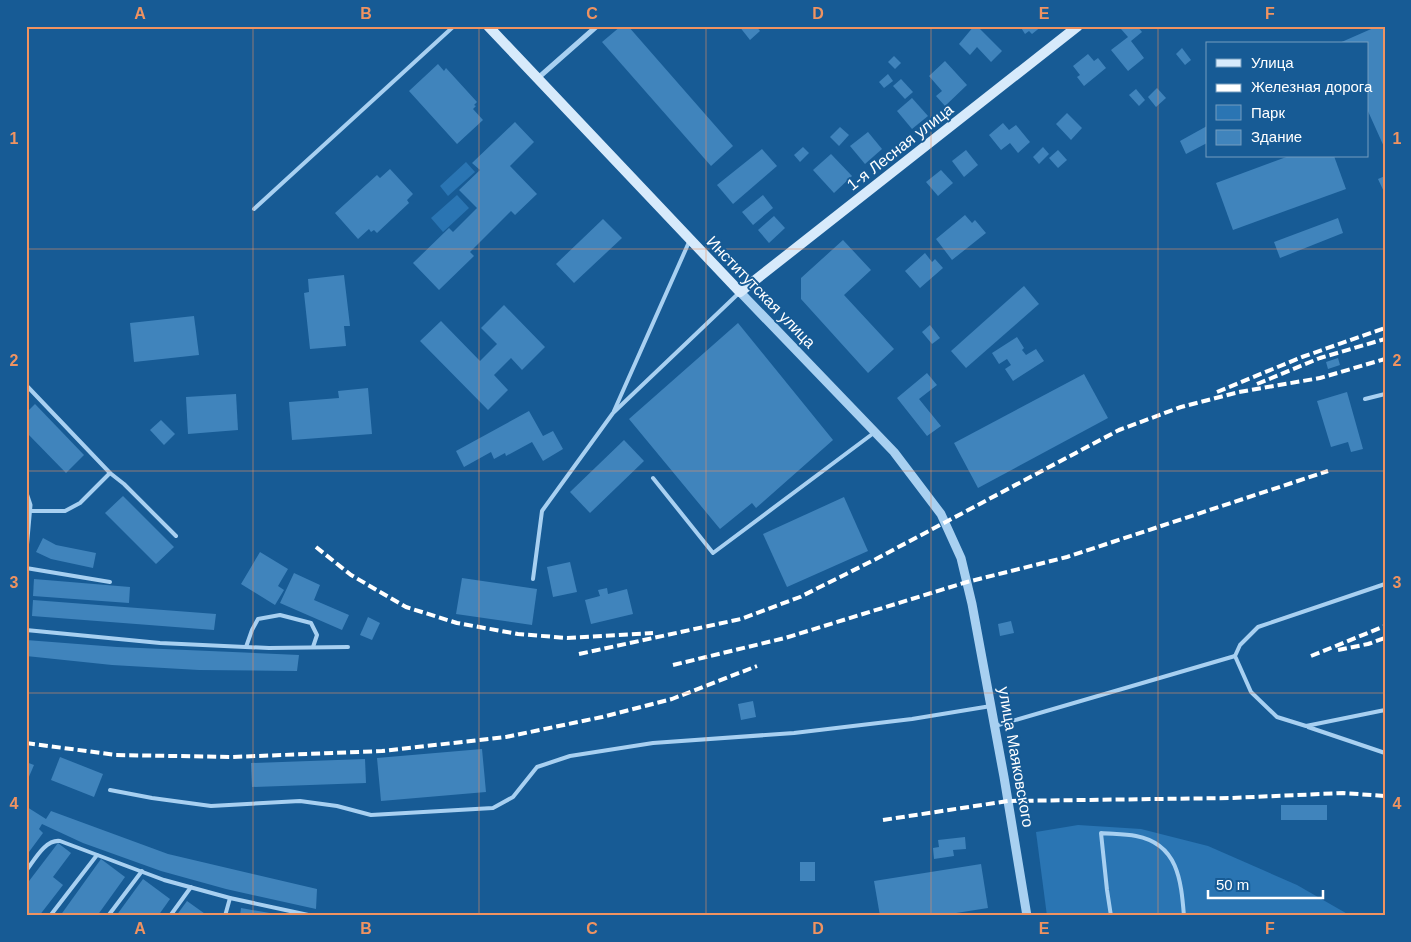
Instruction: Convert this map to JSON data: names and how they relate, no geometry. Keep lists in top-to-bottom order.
{
  "streets": {
    "main road": ["1-я Лесная улица", "Институтская улица"],
    "street": ["улица Маяковского"]
  },
  "crossings": [
    ["1-я Лесная улица", "Институтская улица"],
    ["Институтская улица", "улица Маяковского"]
  ],
  "legend": [
    "Улица",
    "Железная дорога",
    "Парк",
    "Здание"
  ],
  "scale_bar": "50 m",
  "grid": {
    "columns": [
      "A",
      "B",
      "C",
      "D",
      "E",
      "F"
    ],
    "rows": [
      "1",
      "2",
      "3",
      "4"
    ]
  }
}
